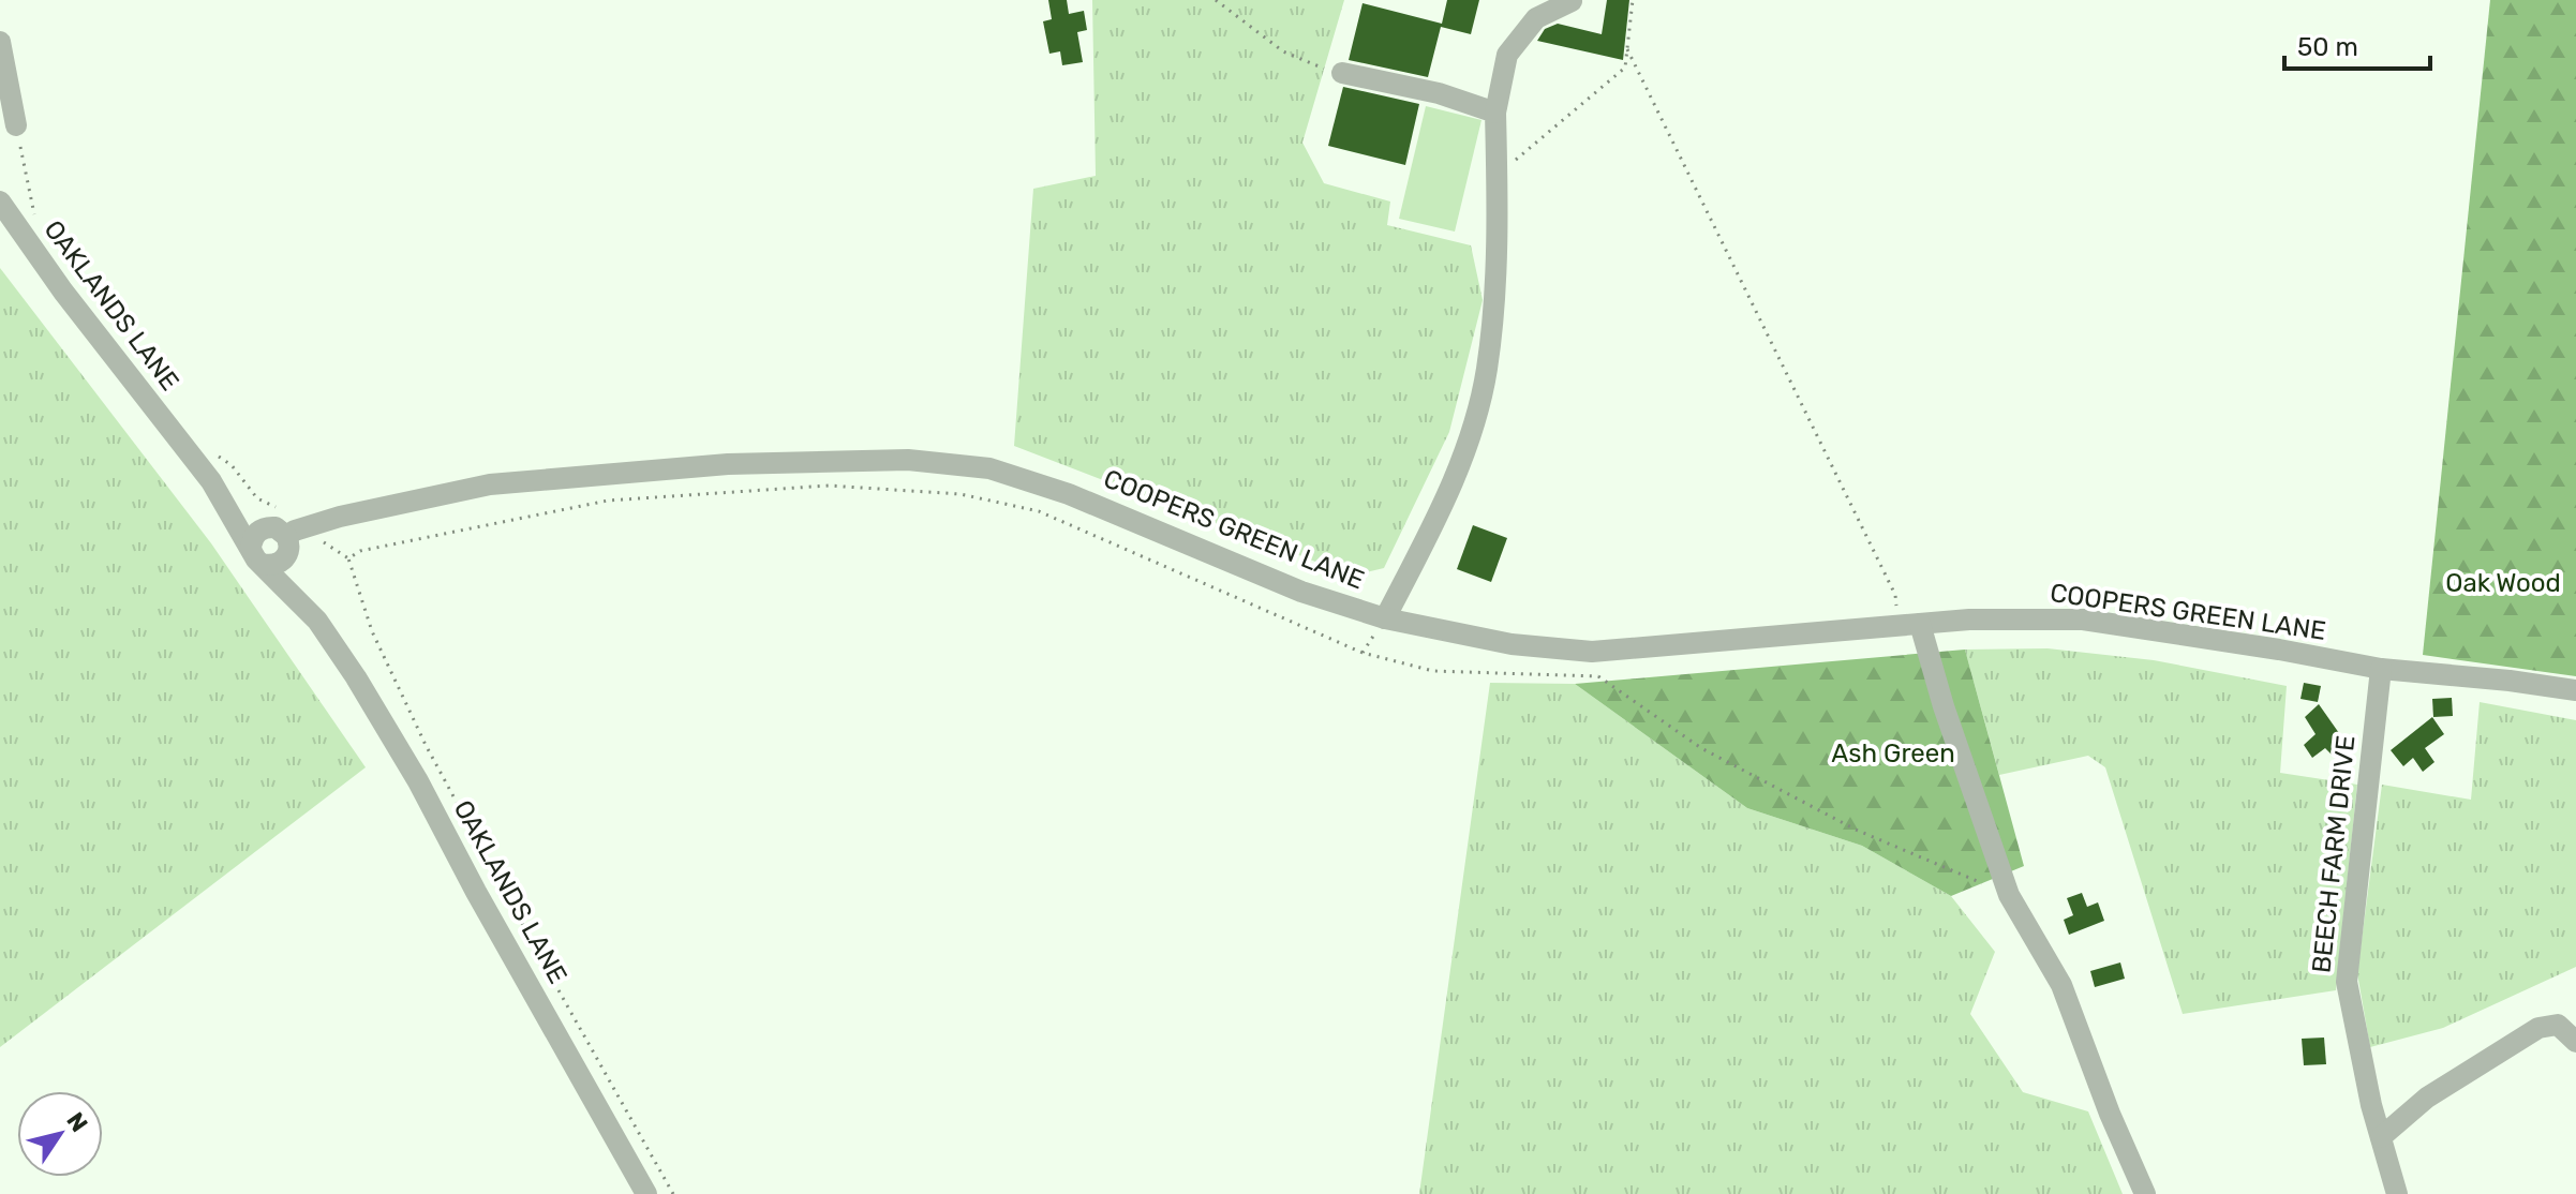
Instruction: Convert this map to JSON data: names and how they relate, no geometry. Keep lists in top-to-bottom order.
{
  "streets": {
    "street": ["OAKLANDS LANE", "COOPERS GREEN LANE", "BEECH FARM DRIVE"]
  },
  "crossings": [
    ["OAKLANDS LANE", "COOPERS GREEN LANE"],
    ["COOPERS GREEN LANE", "BEECH FARM DRIVE"]
  ],
  "parks": ["Oak Wood", "Ash Green"],
  "scale_bar": "50 m",
  "north": "top right"
}
